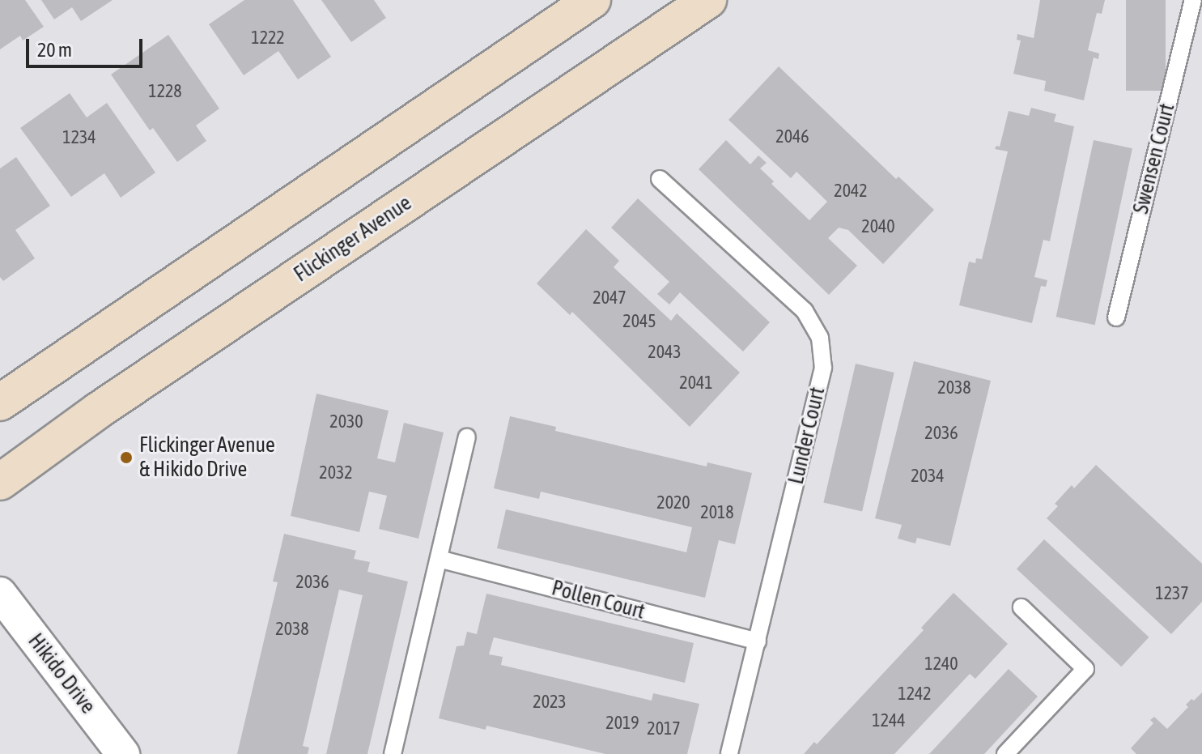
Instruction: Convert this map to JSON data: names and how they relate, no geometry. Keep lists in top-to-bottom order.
{
  "streets": {
    "main road": ["Flickinger Avenue"],
    "street": ["Hikido Drive"],
    "lane": ["Swensen Court", "Lunder Court", "Pollen Court"]
  },
  "crossings": [
    ["Lunder Court", "Pollen Court"]
  ],
  "places": ["Flickinger Avenue & Hikido Drive"],
  "house_numbers": [
    "1222",
    "1228",
    "2046",
    "1234",
    "2042",
    "2040",
    "2047",
    "2045",
    "2043",
    "2041",
    "2038",
    "2030",
    "2036",
    "2032",
    "2034",
    "2020",
    "2018",
    "2036",
    "1237",
    "2038",
    "1240",
    "1242",
    "2023",
    "1244",
    "2019",
    "2017"
  ],
  "scale_bar": "20 m"
}
